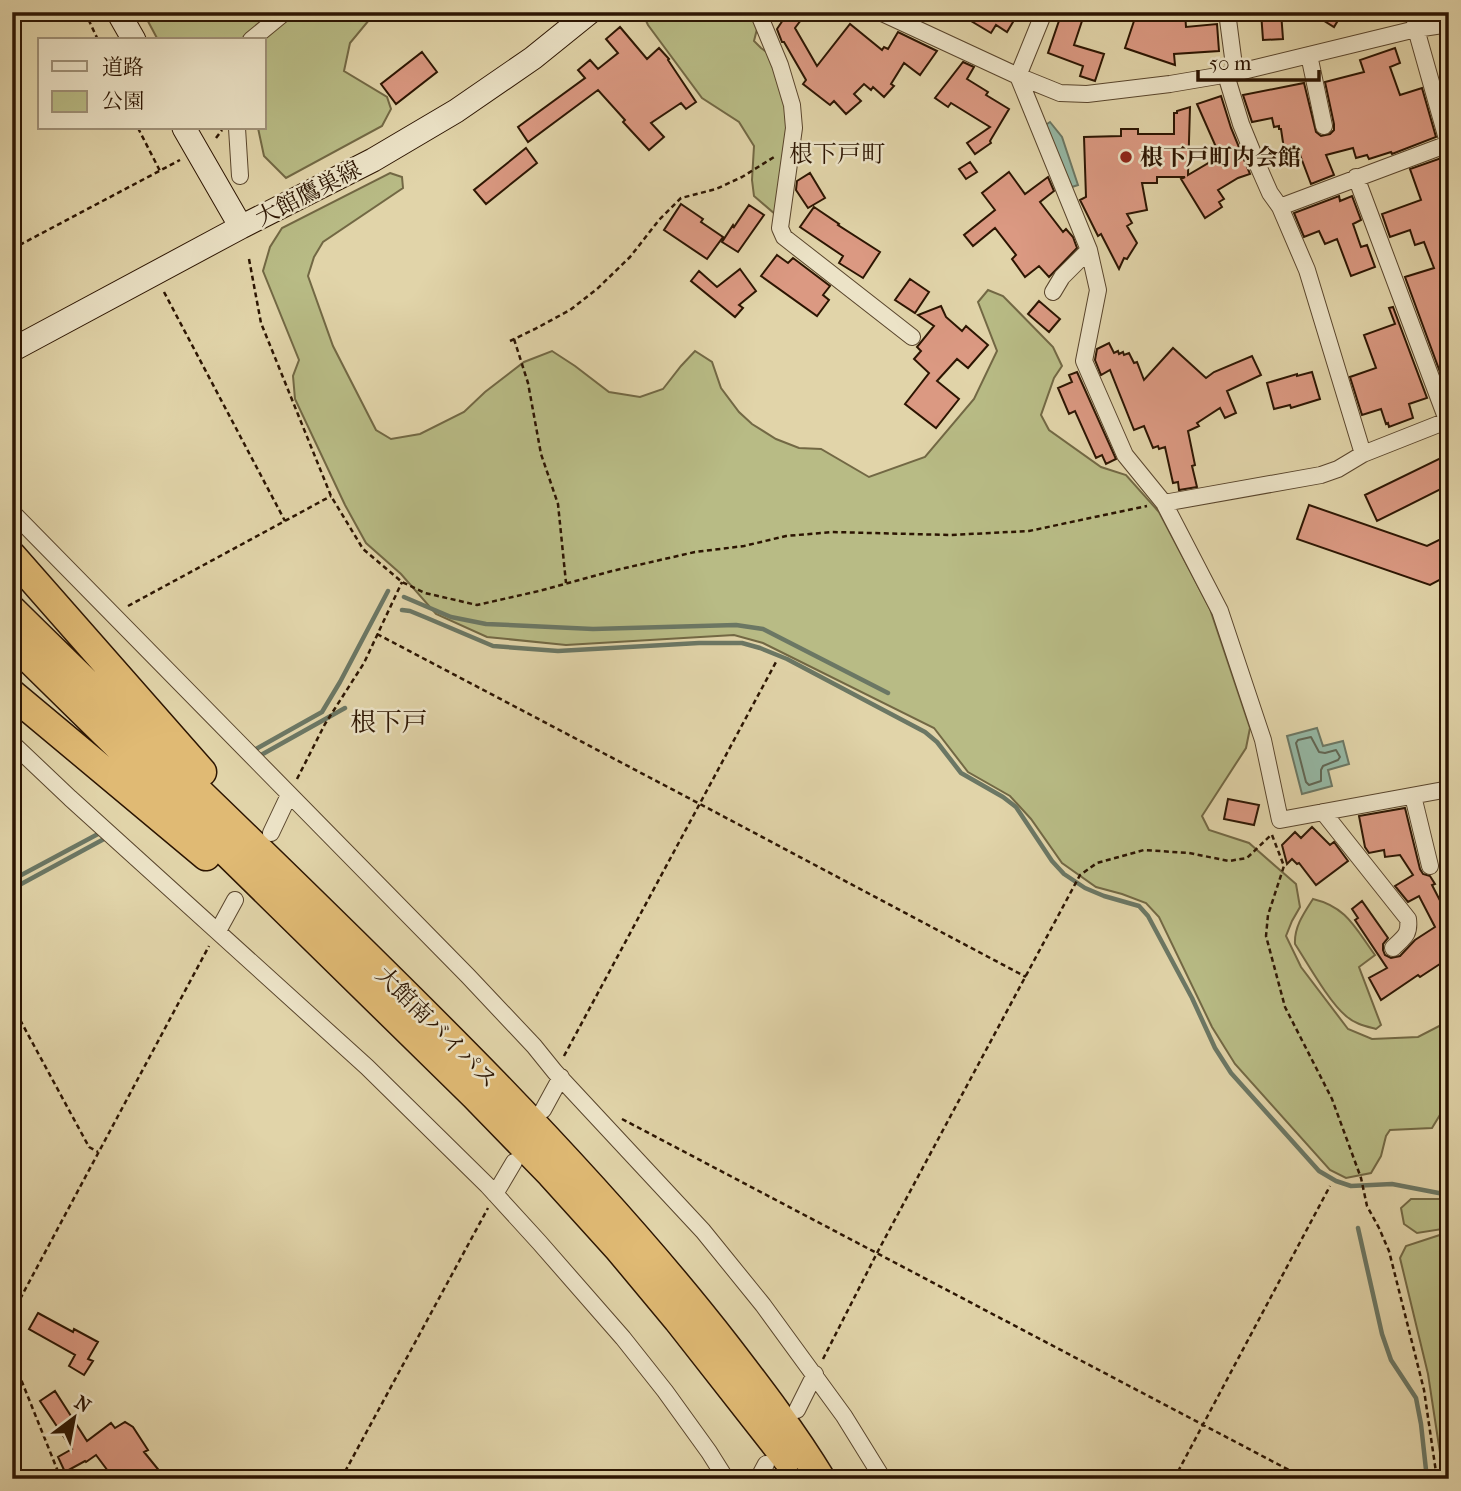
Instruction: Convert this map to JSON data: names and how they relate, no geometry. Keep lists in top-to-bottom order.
{
  "streets": {
    "highway": ["大館南バイパス"],
    "main road": ["大館鷹巣線"]
  },
  "districts": ["根下戸町", "根下戸"],
  "places": ["根下戸町内会館"],
  "legend": ["道路", "公園"],
  "scale_bar": "50 m",
  "north": "top right"
}
